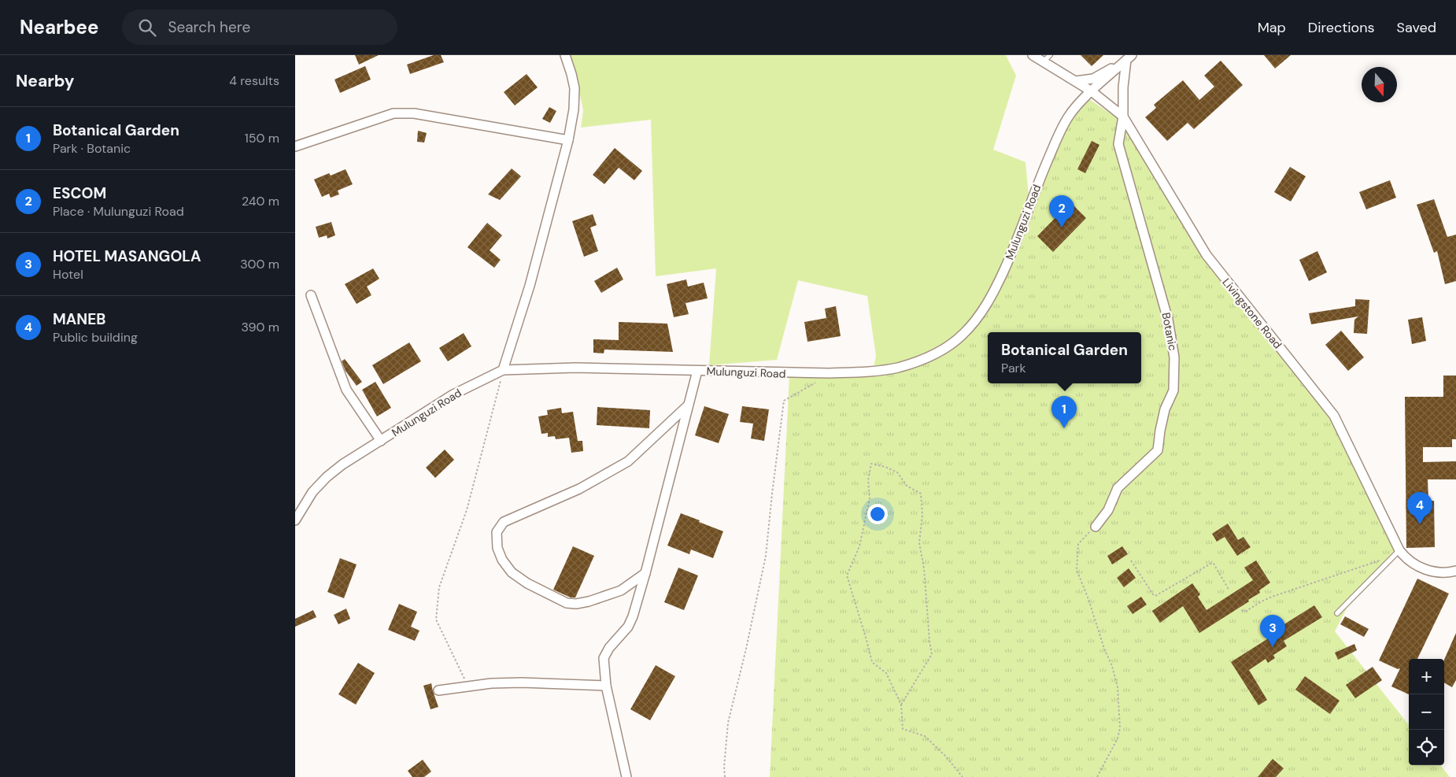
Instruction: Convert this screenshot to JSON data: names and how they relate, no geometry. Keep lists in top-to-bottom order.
{
  "streets": {
    "street": ["Mulunguzi Road", "Livingstone Road", "Botanic"]
  },
  "crossings": [
    ["Mulunguzi Road", "Livingstone Road"],
    ["Mulunguzi Road", "Botanic"],
    ["Livingstone Road", "Botanic"]
  ],
  "north": "bottom",
  "page": {
    "header": "Nearbee",
    "search": "Search here",
    "nav": ["Map", "Directions", "Saved"],
    "heading": ["Nearby", "4 results"],
    "list": [
      {
        "mark": "1",
        "name": "Botanical Garden",
        "note": "Park · Botanic",
        "value": "150 m"
      },
      {
        "mark": "2",
        "name": "ESCOM",
        "note": "Place · Mulunguzi Road",
        "value": "240 m"
      },
      {
        "mark": "3",
        "name": "HOTEL MASANGOLA",
        "note": "Hotel",
        "value": "300 m"
      },
      {
        "mark": "4",
        "name": "MANEB",
        "note": "Public building",
        "value": "390 m"
      }
    ],
    "pins": [
      "2",
      "1",
      "4",
      "3"
    ],
    "popup": ["Botanical Garden", "Park"],
    "map_buttons": ["+", "−"]
  }
}
